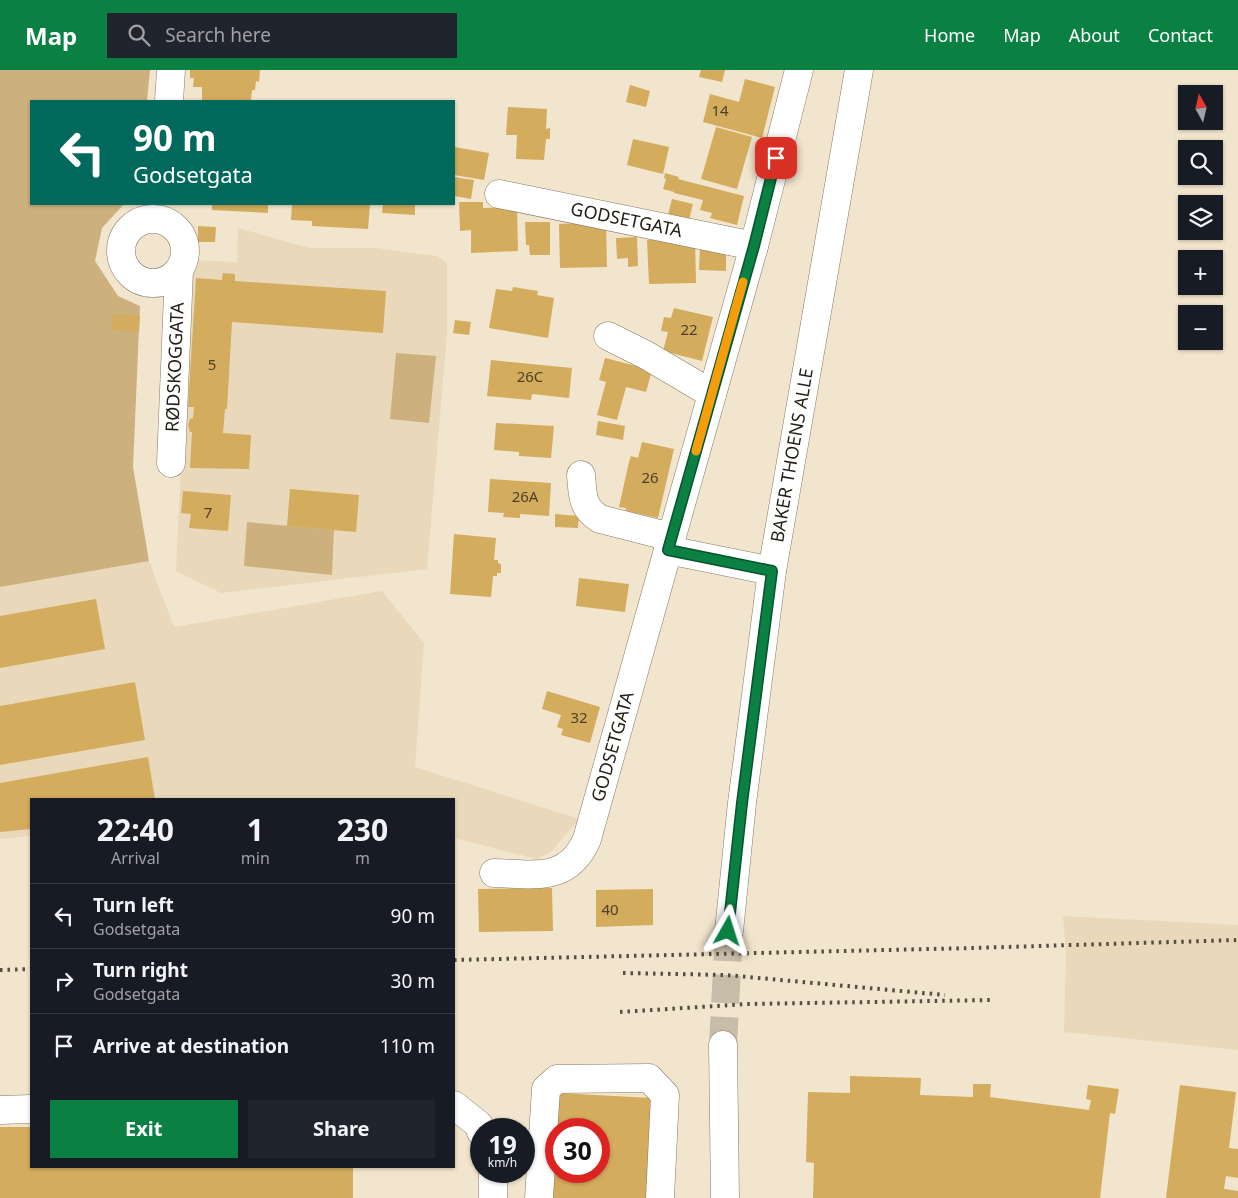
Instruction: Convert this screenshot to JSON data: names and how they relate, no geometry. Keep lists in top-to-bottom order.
{
  "streets": {
    "street": ["GODSETGATA", "RØDSKOGGATA", "BAKER THOENS ALLE"]
  },
  "house_numbers": [
    "14",
    "22",
    "5",
    "26C",
    "26",
    "26A",
    "7",
    "32",
    "40"
  ],
  "north": "top",
  "page": {
    "header": "Map",
    "search": "Search here",
    "nav": [
      "Home",
      "Map",
      "About",
      "Contact"
    ],
    "map_buttons": ["+", "−"],
    "turn": ["90 m", "Godsetgata"],
    "eta": [
      "22:40",
      "Arrival",
      "1",
      "min",
      "230",
      "m"
    ],
    "list": [
      {
        "name": "Turn left",
        "note": "Godsetgata",
        "value": "90 m"
      },
      {
        "name": "Turn right",
        "note": "Godsetgata",
        "value": "30 m"
      },
      {
        "name": "Arrive at destination",
        "value": "110 m"
      }
    ],
    "buttons": ["Exit", "Share"],
    "speed": "19 km/h",
    "limit": "30"
  }
}
